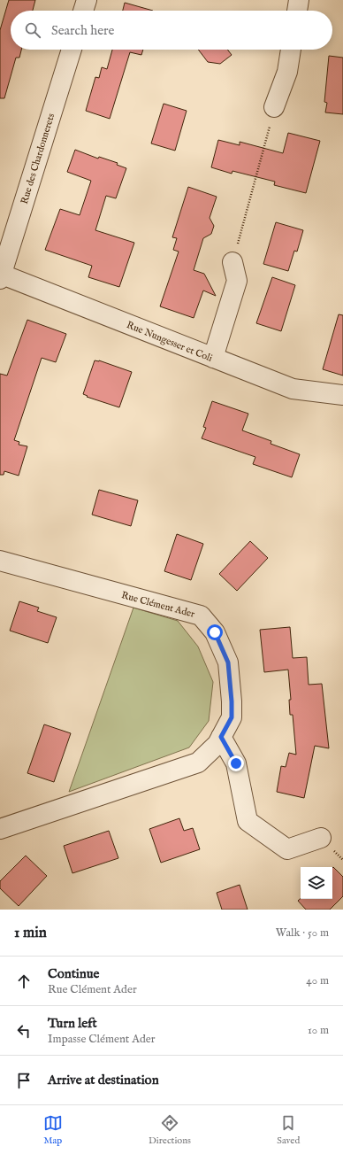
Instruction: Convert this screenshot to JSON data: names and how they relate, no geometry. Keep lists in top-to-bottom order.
{
  "streets": {
    "street": ["Rue des Chardonnerets", "Rue Nungesser et Coli", "Rue Clément Ader"]
  },
  "crossings": [
    ["Rue des Chardonnerets", "Rue Nungesser et Coli"]
  ],
  "page": {
    "search": "Search here",
    "heading": ["1 min", "Walk · 50 m"],
    "list": [
      ["Continue", "Rue Clément Ader", "40 m"],
      ["Turn left", "Impasse Clément Ader", "10 m"],
      "Arrive at destination"
    ],
    "nav": ["Map", "Directions", "Saved"]
  }
}
